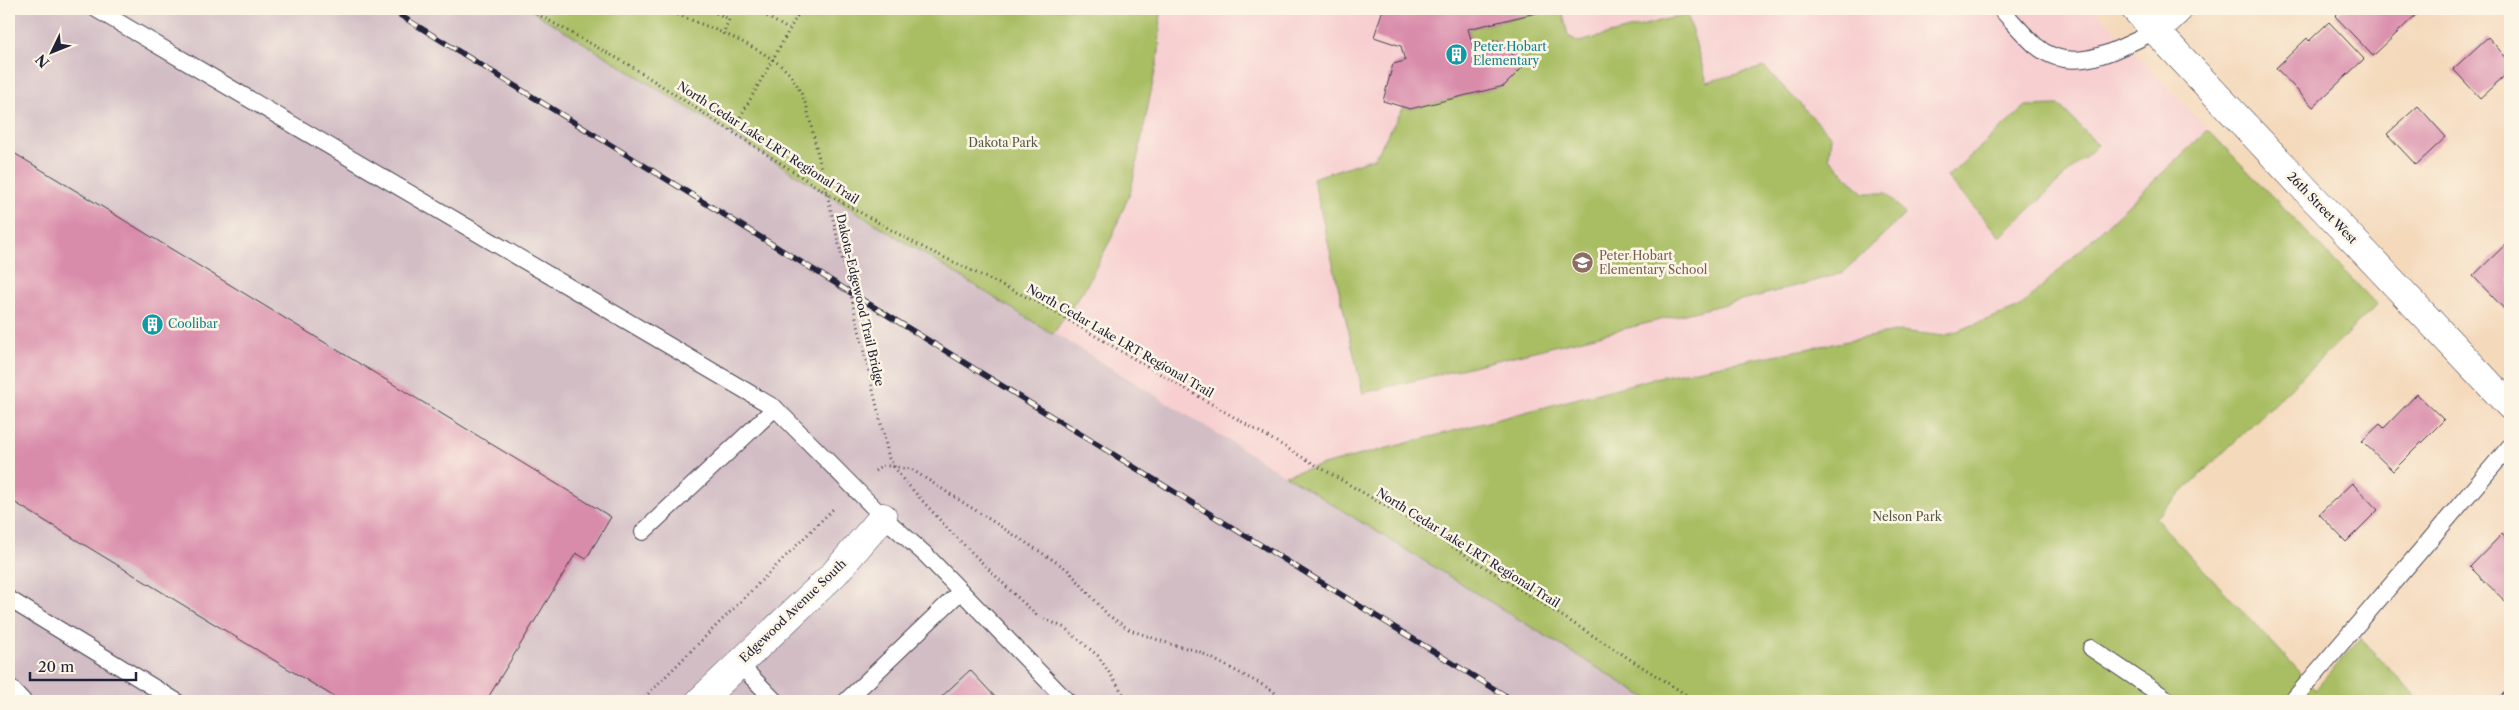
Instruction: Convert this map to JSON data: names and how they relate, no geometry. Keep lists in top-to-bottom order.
{
  "streets": {
    "street": ["26th Street West", "Edgewood Avenue South"],
    "path": ["North Cedar Lake LRT Regional Trail", "Dakota-Edgewood Trail Bridge"]
  },
  "parks": ["Dakota Park", "Nelson Park"],
  "places": {
    "building": ["Peter Hobart Elementary", "Coolibar"],
    "school or university": ["Peter Hobart Elementary School"]
  },
  "scale_bar": "20 m",
  "north": "bottom left"
}
